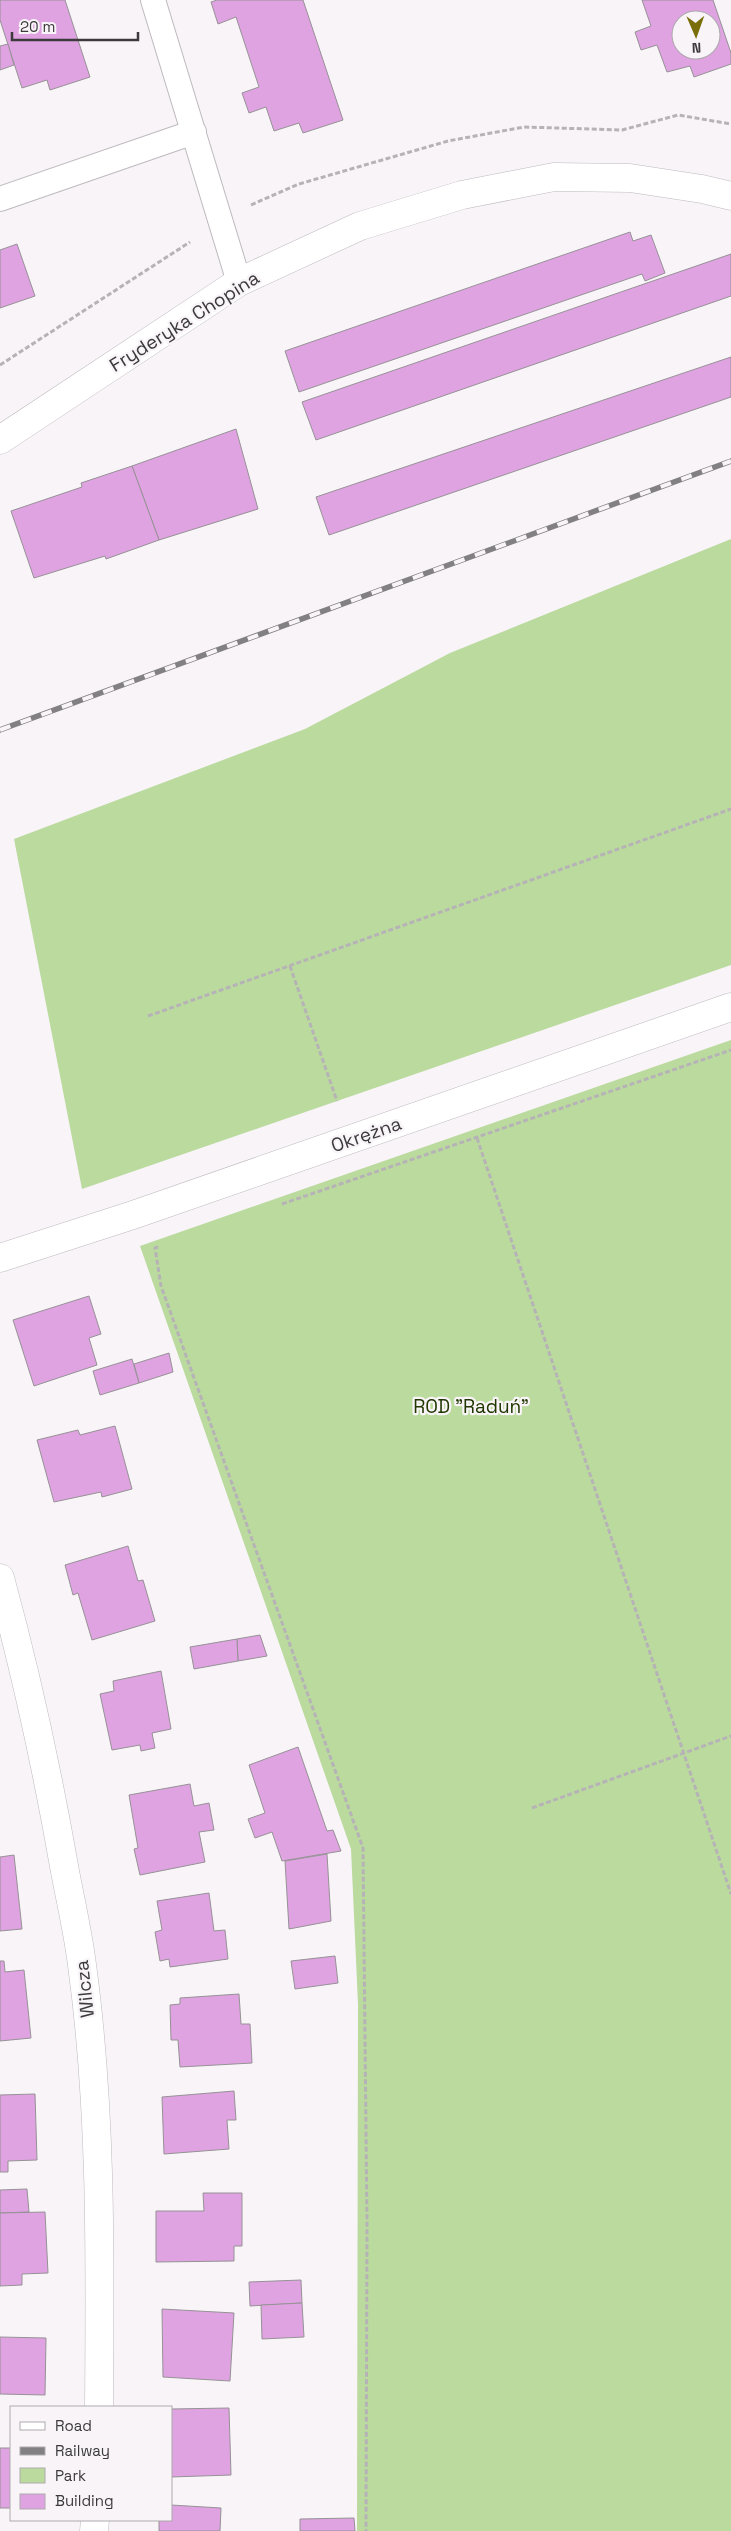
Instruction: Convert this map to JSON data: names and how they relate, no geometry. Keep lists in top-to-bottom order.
{
  "streets": {
    "street": ["Fryderyka Chopina", "Okrężna", "Wilcza"]
  },
  "parks": ["ROD \"Raduń\""],
  "legend": [
    "Road",
    "Railway",
    "Park",
    "Building"
  ],
  "scale_bar": "20 m",
  "north": "bottom"
}
